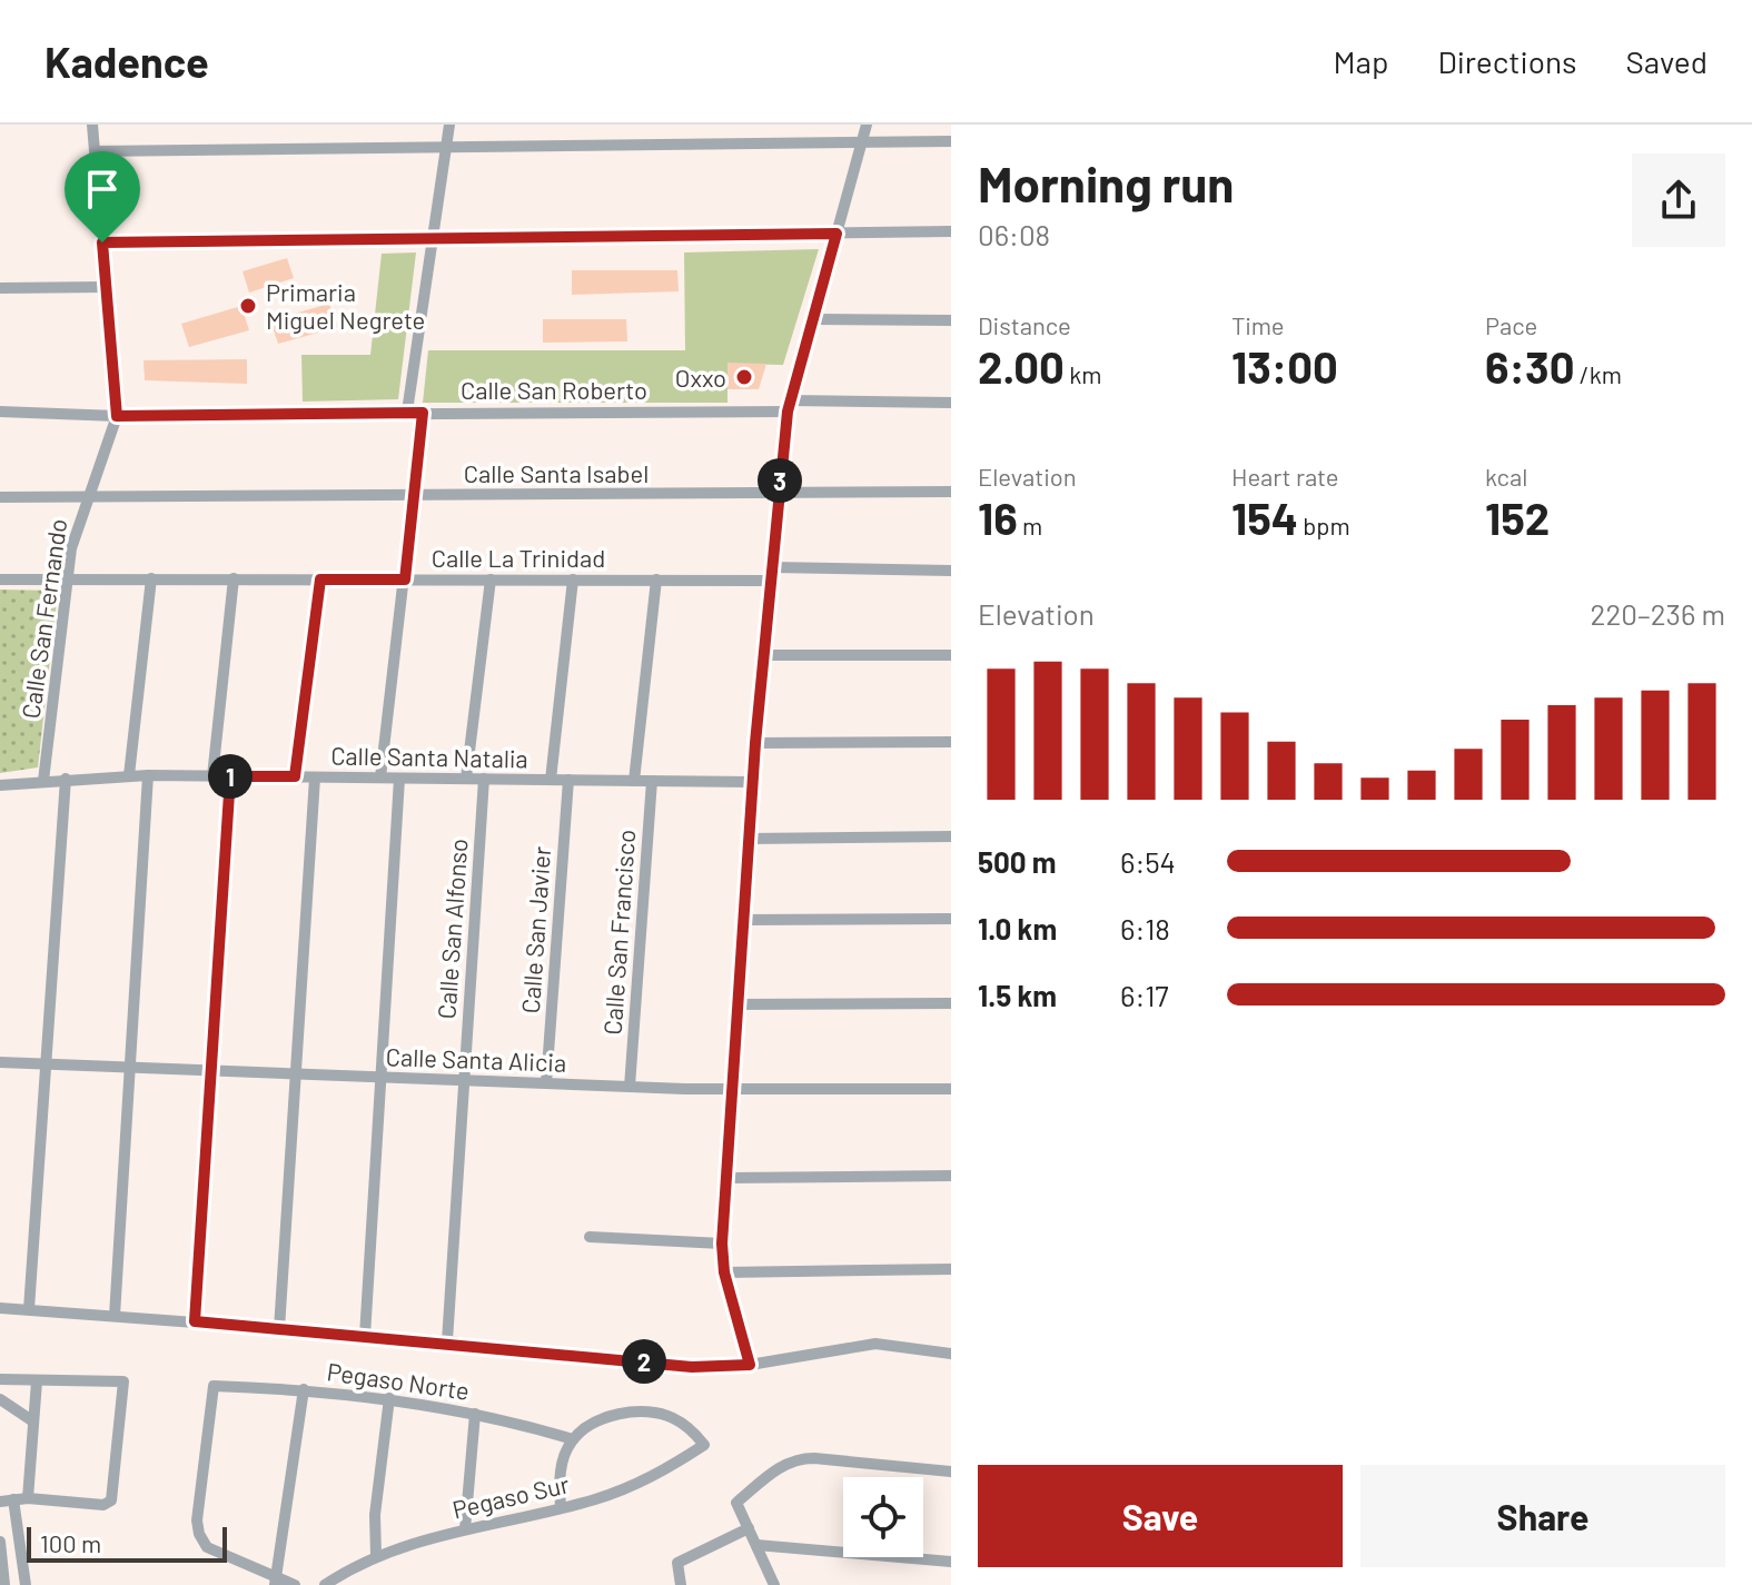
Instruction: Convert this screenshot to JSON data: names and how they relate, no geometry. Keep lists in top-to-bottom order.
{
  "streets": {
    "street": [
      "Calle San Roberto",
      "Calle Santa Isabel",
      "Calle La Trinidad",
      "Calle San Fernando",
      "Calle Santa Natalia",
      "Calle San Alfonso",
      "Calle San Javier",
      "Calle San Francisco",
      "Calle Santa Alicia",
      "Pegaso Norte",
      "Pegaso Sur"
    ]
  },
  "crossings": [
    ["Calle San Roberto", "Calle San Fernando"],
    ["Calle Santa Isabel", "Calle San Fernando"],
    ["Calle La Trinidad", "Calle San Fernando"],
    ["Calle San Fernando", "Calle Santa Natalia"],
    ["Calle Santa Natalia", "Calle San Alfonso"],
    ["Calle Santa Natalia", "Calle San Javier"],
    ["Calle Santa Natalia", "Calle San Francisco"],
    ["Calle San Alfonso", "Calle Santa Alicia"],
    ["Calle San Javier", "Calle Santa Alicia"],
    ["Calle San Francisco", "Calle Santa Alicia"],
    ["Pegaso Norte", "Pegaso Sur"]
  ],
  "places": ["Primaria Miguel Negrete", "Oxxo"],
  "scale_bar": "100 m",
  "page": {
    "header": "Kadence",
    "nav": ["Map", "Directions", "Saved"],
    "heading": ["Morning run", "06:08"],
    "stats": [
      ["Distance", "2.00 km"],
      ["Time", "13:00"],
      ["Pace", "6:30 /km"],
      ["Elevation", "16 m"],
      ["Heart rate", "154 bpm"],
      ["kcal", "152"]
    ],
    "pins": ["3", "1", "2"],
    "chart": ["Elevation", "220–236 m"],
    "list": [
      {
        "name": "500 m",
        "note": "6:54"
      },
      {
        "name": "1.0 km",
        "note": "6:18"
      },
      {
        "name": "1.5 km",
        "note": "6:17"
      }
    ],
    "buttons": ["Save", "Share"],
    "scale": "100 m"
  }
}
